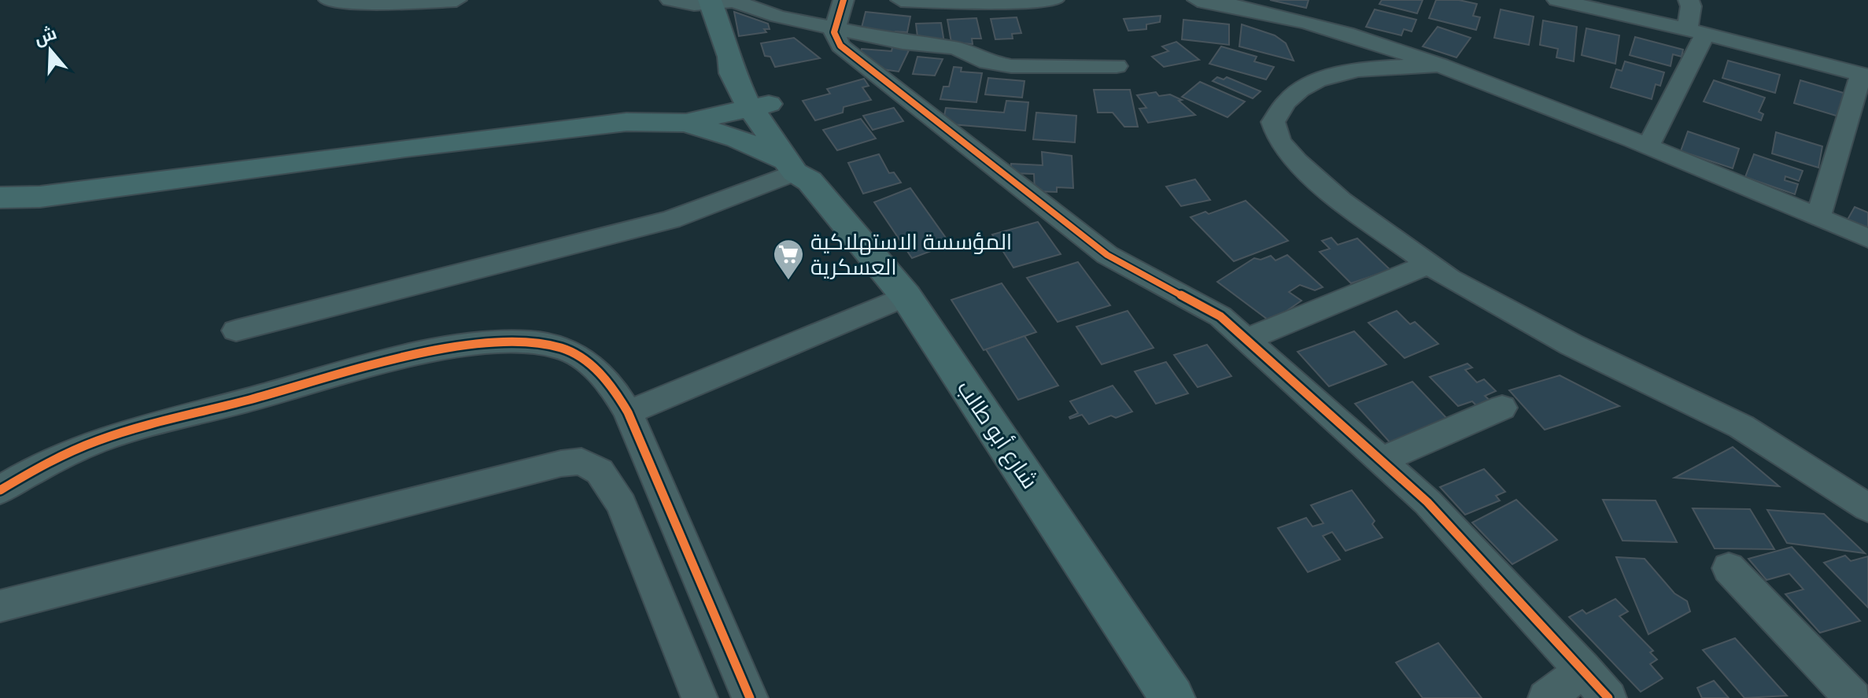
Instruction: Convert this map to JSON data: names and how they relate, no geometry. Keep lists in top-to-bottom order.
{
  "streets": {
    "street": ["شارع أبو طالب"]
  },
  "places": {
    "supermarket": ["المؤسسة الاستهلاكية العسكرية"]
  },
  "north": "top"
}
